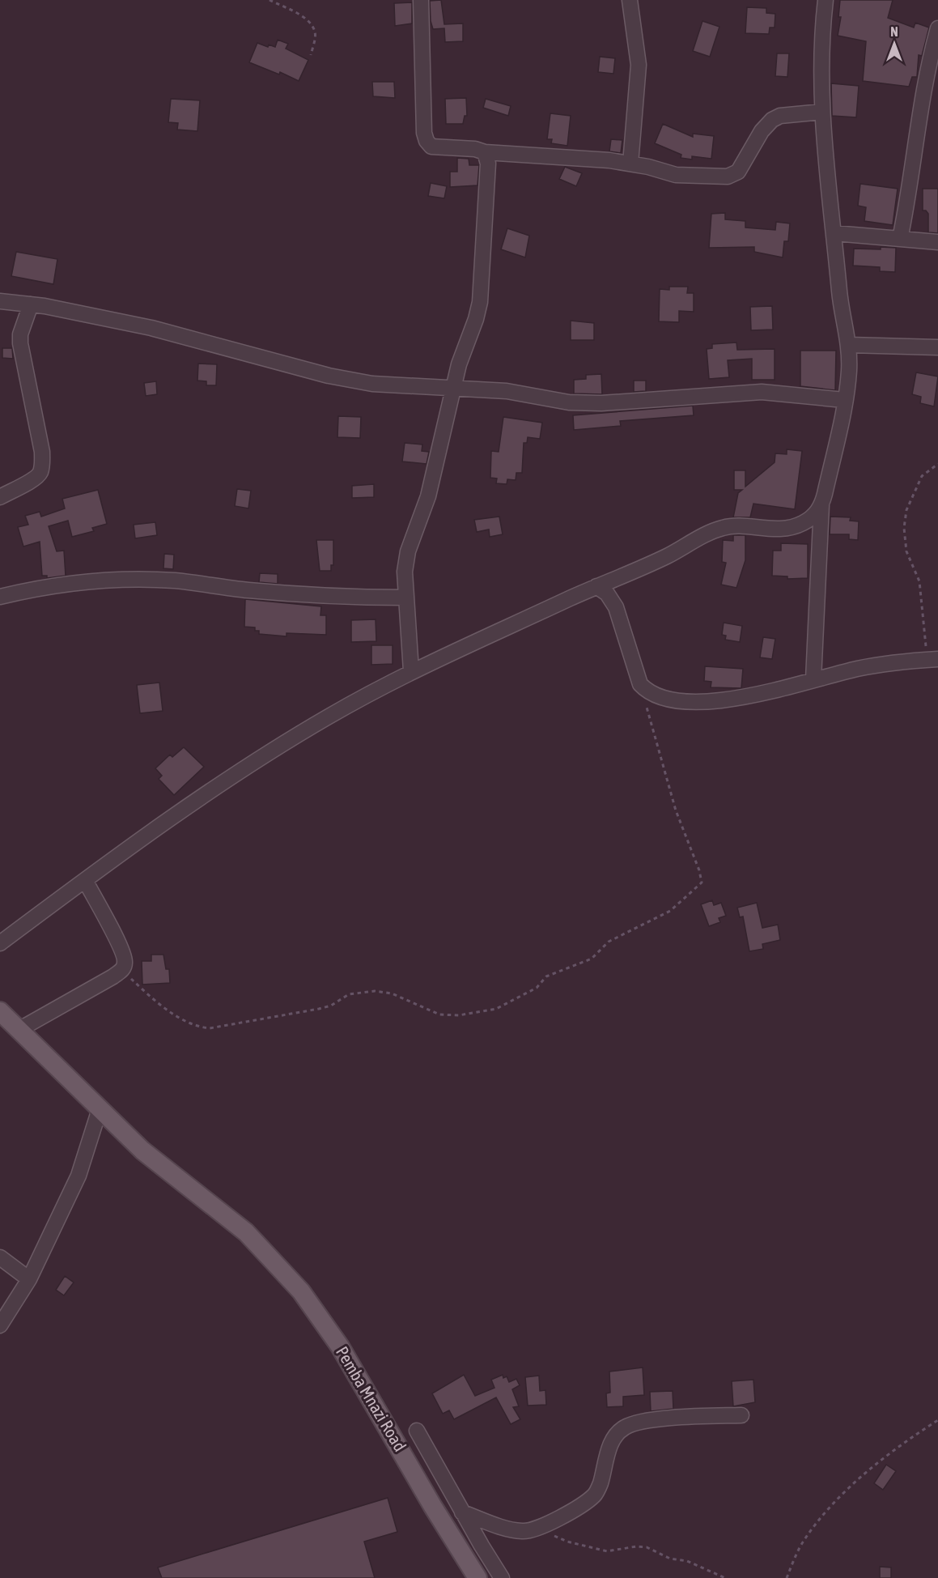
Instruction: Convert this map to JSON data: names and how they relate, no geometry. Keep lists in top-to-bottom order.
{
  "streets": {
    "main road": ["Pemba Mnazi Road"]
  },
  "north": "top"
}
